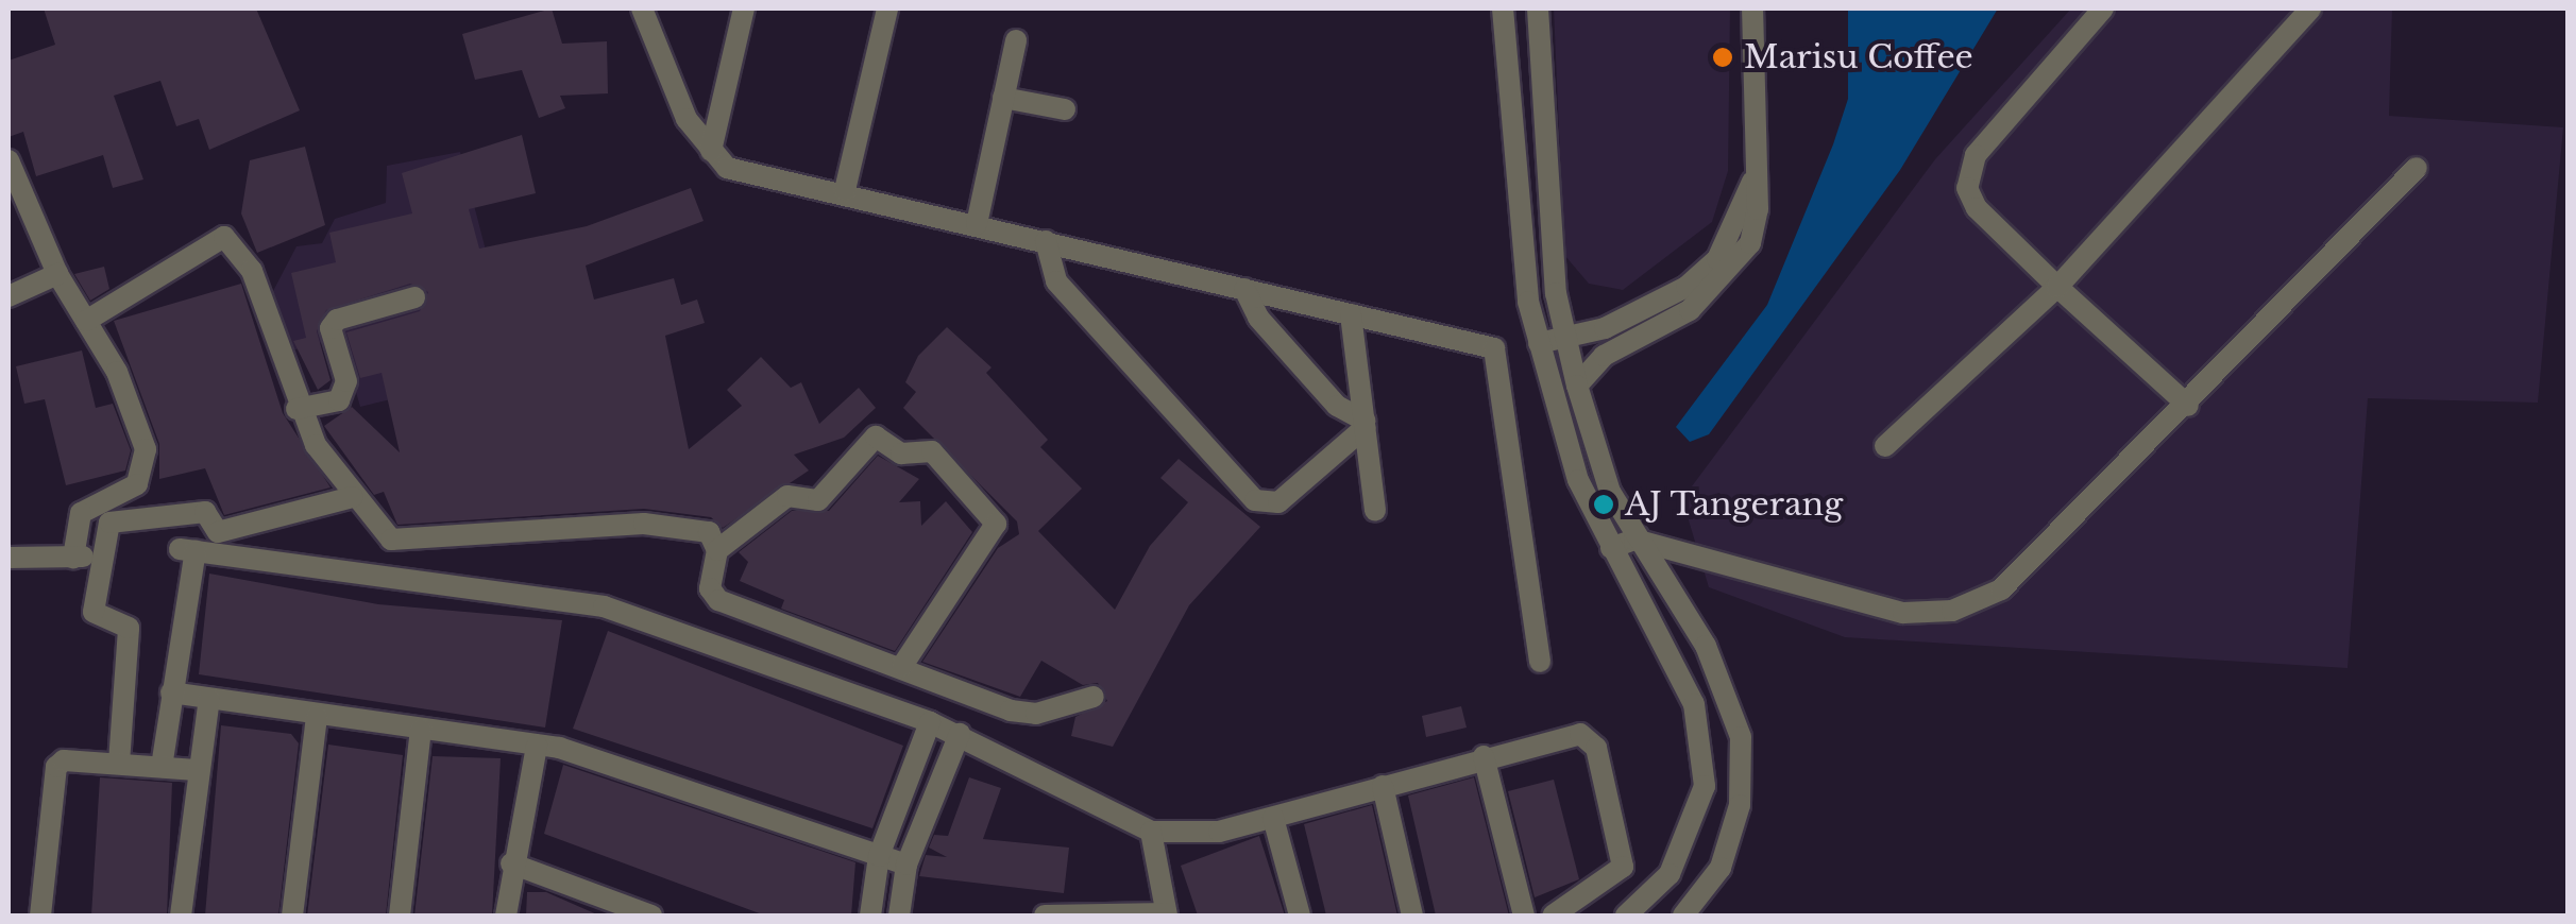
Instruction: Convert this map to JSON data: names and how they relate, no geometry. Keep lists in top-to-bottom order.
{
  "places": ["Marisu Coffee", "AJ Tangerang"]
}
